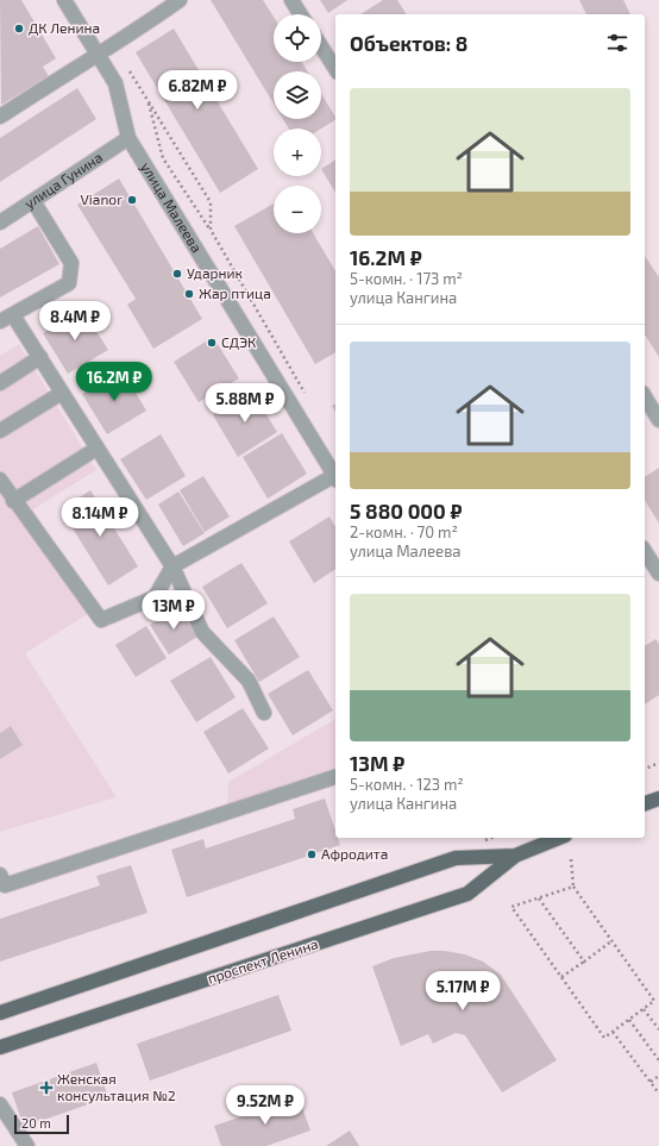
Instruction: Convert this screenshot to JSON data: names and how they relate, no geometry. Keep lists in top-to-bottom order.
{
  "streets": {
    "main road": ["проспект Ленина"],
    "street": ["улица Гунина", "улица Малеева"]
  },
  "crossings": [
    ["улица Гунина", "улица Малеева"]
  ],
  "places": {
    "other": [
      "ДК Ленина",
      "Vianor",
      "Ударник",
      "Жар птица",
      "СДЭК",
      "Афродита"
    ],
    "health": ["Женская консультация №2"]
  },
  "scale_bar": "20 m",
  "page": {
    "map_buttons": ["+", "−"],
    "heading": "Объектов: 8",
    "price": [
      "6.82M ₽",
      "8.4M ₽",
      "16.2M ₽",
      "5.88M ₽",
      "8.14M ₽",
      "13M ₽",
      "5.17M ₽",
      "9.52M ₽"
    ],
    "list": [
      {
        "name": "16.2M ₽",
        "note": "5-комн. · 173 m² · улица Кангина"
      },
      {
        "name": "5 880 000 ₽",
        "note": "2-комн. · 70 m² · улица Малеева"
      },
      {
        "name": "13M ₽",
        "note": "5-комн. · 123 m² · улица Кангина"
      }
    ],
    "scale": "20 m"
  }
}
